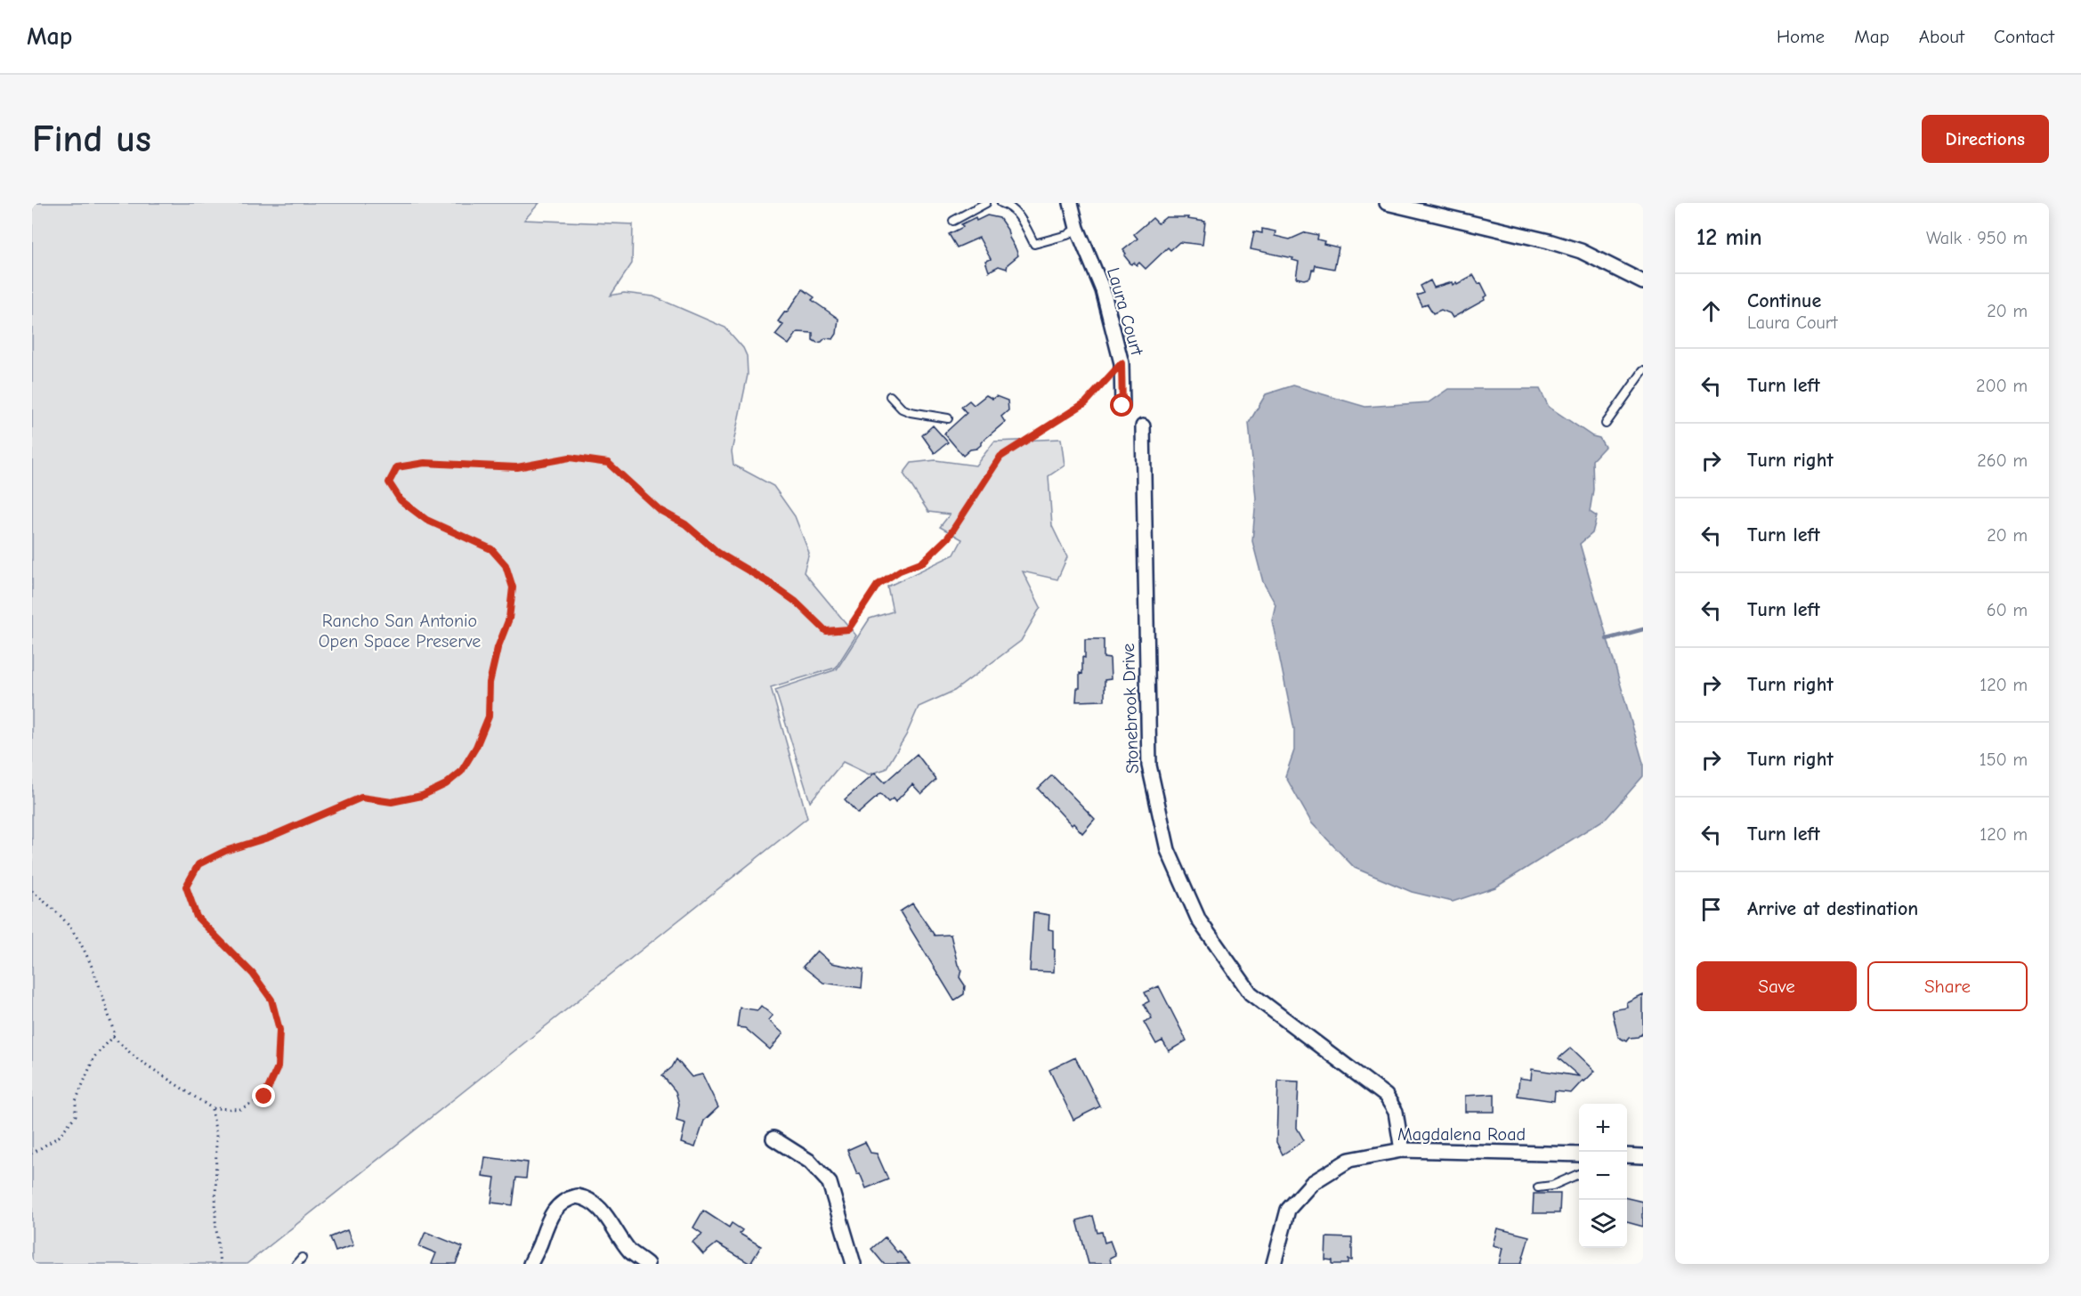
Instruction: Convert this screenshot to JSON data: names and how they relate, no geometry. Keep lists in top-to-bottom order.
{
  "streets": {
    "street": ["Laura Court", "Stonebrook Drive", "Magdalena Road"]
  },
  "crossings": [
    ["Stonebrook Drive", "Magdalena Road"]
  ],
  "parks": ["Rancho San Antonio Open Space Preserve"],
  "page": {
    "header": "Map",
    "nav": [
      "Home",
      "Map",
      "About",
      "Contact"
    ],
    "buttons": [
      "Directions",
      ["Save", "Share"]
    ],
    "title": "Find us",
    "heading": ["12 min", "Walk · 950 m"],
    "list": [
      ["Continue", "Laura Court", "20 m"],
      ["Turn left", "200 m"],
      ["Turn right", "260 m"],
      ["Turn left", "20 m"],
      ["Turn left", "60 m"],
      ["Turn right", "120 m"],
      ["Turn right", "150 m"],
      ["Turn left", "120 m"],
      "Arrive at destination"
    ],
    "map_buttons": ["+", "−"]
  }
}
